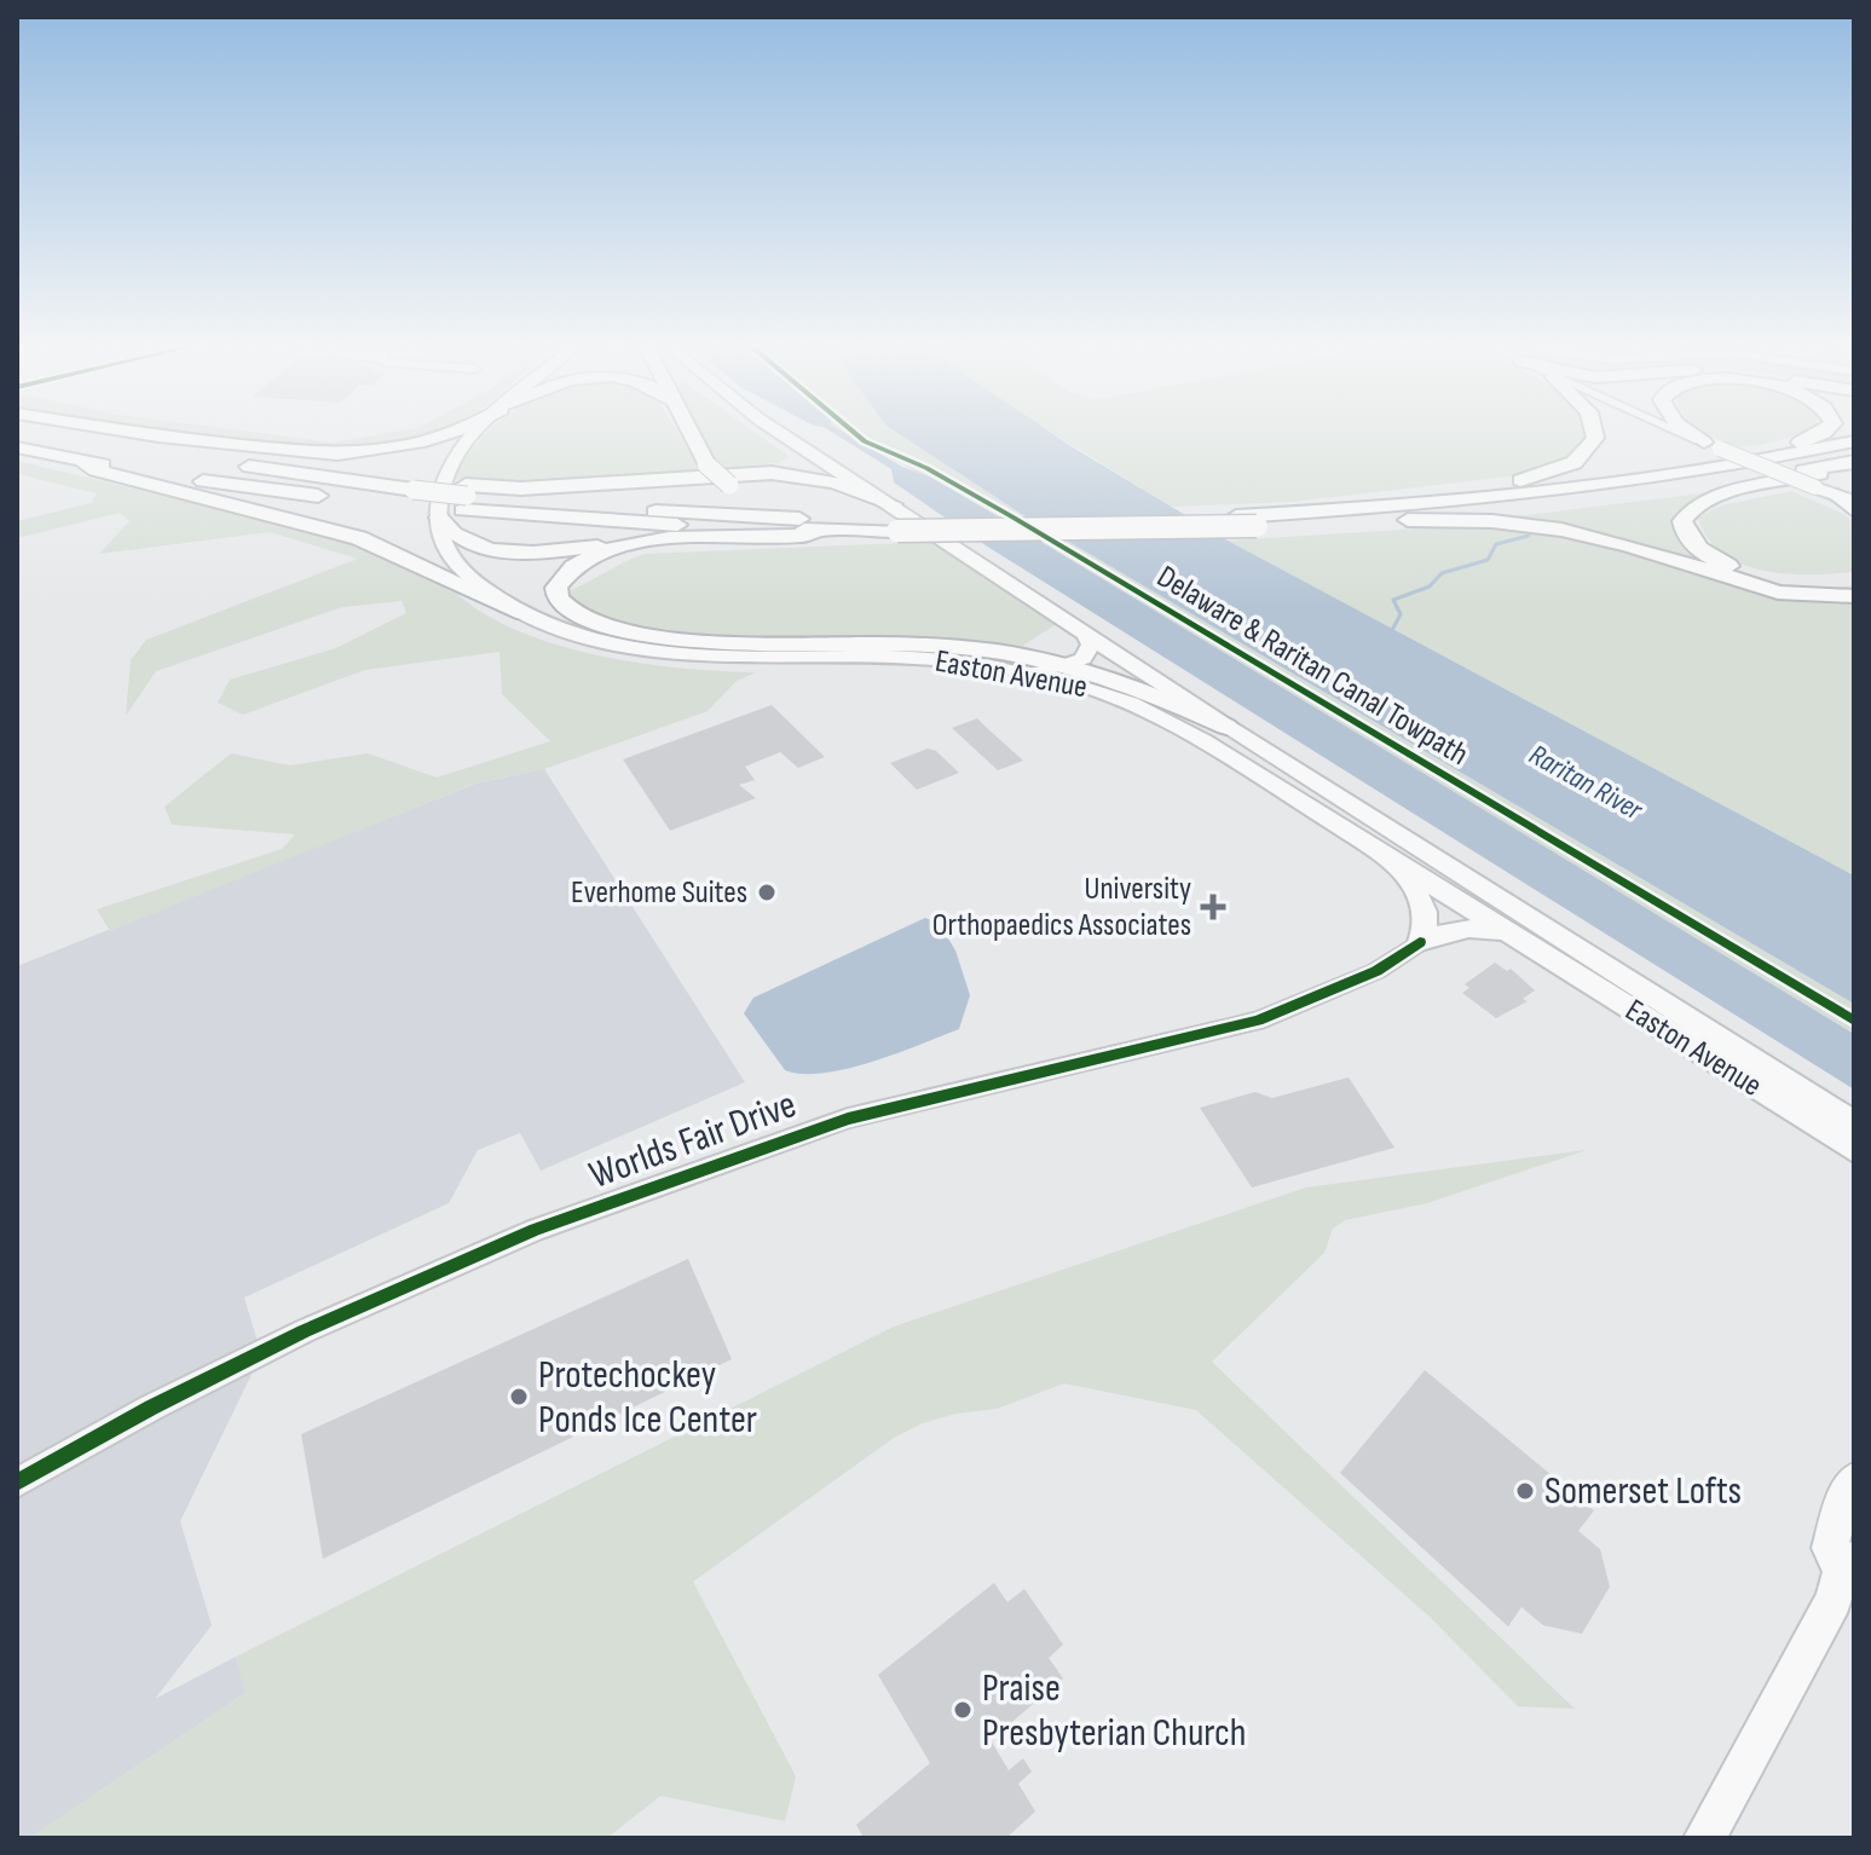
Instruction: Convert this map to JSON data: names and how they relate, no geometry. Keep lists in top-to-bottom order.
{
  "streets": {
    "main road": ["Easton Avenue"],
    "street": ["Worlds Fair Drive"],
    "cycle path": ["Delaware & Raritan Canal Towpath"]
  },
  "water": ["Raritan River"],
  "places": {
    "other": [
      "Everhome Suites",
      "Protechockey Ponds Ice Center",
      "Somerset Lofts",
      "Praise Presbyterian Church"
    ],
    "health": ["University Orthopaedics Associates"]
  }
}
